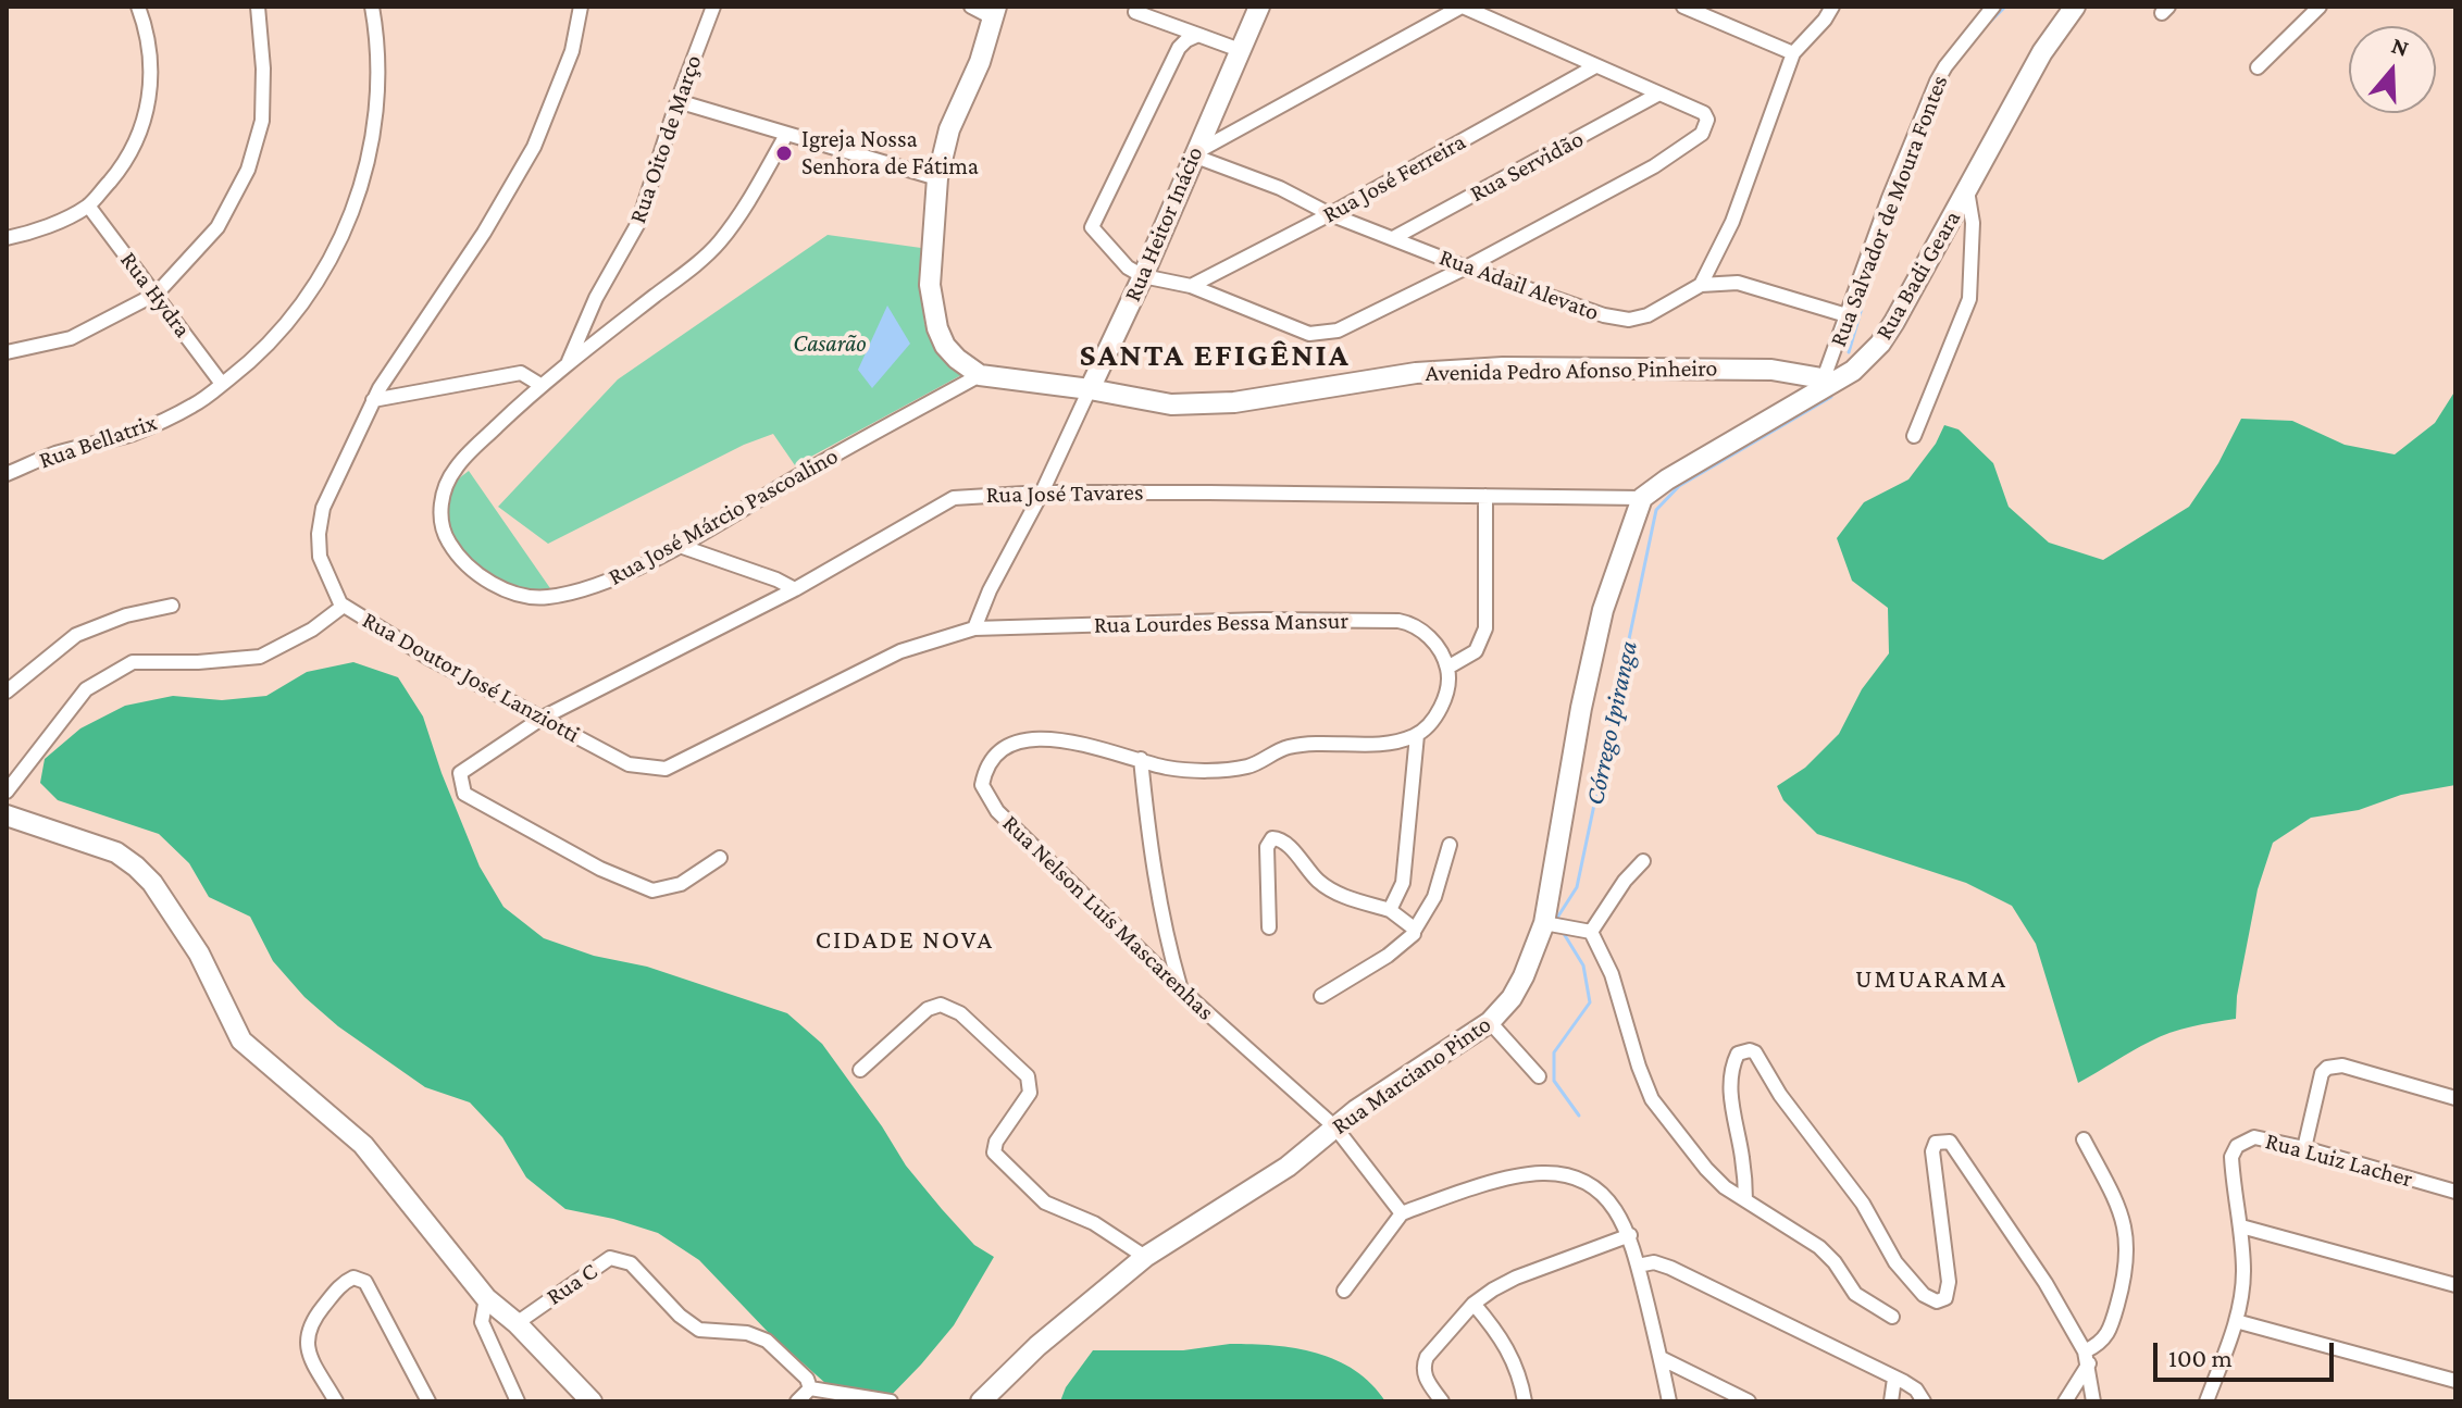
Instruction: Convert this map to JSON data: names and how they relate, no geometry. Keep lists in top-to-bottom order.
{
  "streets": {
    "street": [
      "Rua Oito de Março",
      "Rua Servidão",
      "Rua José Ferreira",
      "Rua Salvador de Moura Fontes",
      "Rua Heitor Inácio",
      "Rua Badi Geara",
      "Rua Adail Alevato",
      "Rua Hydra",
      "Avenida Pedro Afonso Pinheiro",
      "Rua Bellatrix",
      "Rua José Tavares",
      "Rua José Márcio Pascoalino",
      "Rua Lourdes Bessa Mansur",
      "Rua Doutor José Lanziotti",
      "Rua Nelson Luís Mascarenhas",
      "Rua Marciano Pinto",
      "Rua Luiz Lacher",
      "Rua C"
    ]
  },
  "crossings": [
    ["Rua Oito de Março", "Rua José Márcio Pascoalino"],
    ["Rua Servidão", "Rua Adail Alevato"],
    ["Rua José Ferreira", "Rua Adail Alevato"],
    ["Rua Salvador de Moura Fontes", "Rua Badi Geara"],
    ["Rua Salvador de Moura Fontes", "Avenida Pedro Afonso Pinheiro"],
    ["Rua Heitor Inácio", "Rua Adail Alevato"],
    ["Rua Heitor Inácio", "Avenida Pedro Afonso Pinheiro"],
    ["Rua Heitor Inácio", "Rua José Tavares"],
    ["Rua Heitor Inácio", "Rua Lourdes Bessa Mansur"],
    ["Rua Heitor Inácio", "Rua Doutor José Lanziotti"],
    ["Rua Badi Geara", "Avenida Pedro Afonso Pinheiro"],
    ["Rua Badi Geara", "Rua José Tavares"],
    ["Rua Badi Geara", "Rua Marciano Pinto"],
    ["Rua Hydra", "Rua Bellatrix"],
    ["Avenida Pedro Afonso Pinheiro", "Rua José Márcio Pascoalino"],
    ["Rua José Tavares", "Rua Doutor José Lanziotti"],
    ["Rua José Tavares", "Rua Marciano Pinto"],
    ["Rua Lourdes Bessa Mansur", "Rua Doutor José Lanziotti"],
    ["Rua Nelson Luís Mascarenhas", "Rua Marciano Pinto"]
  ],
  "districts": ["SANTA EFIGÊNIA", "CIDADE NOVA", "UMUARAMA"],
  "water": ["Córrego Ipiranga"],
  "parks": ["Casarão"],
  "places": ["Igreja Nossa Senhora de Fátima"],
  "scale_bar": "100 m",
  "north": "top"
}
